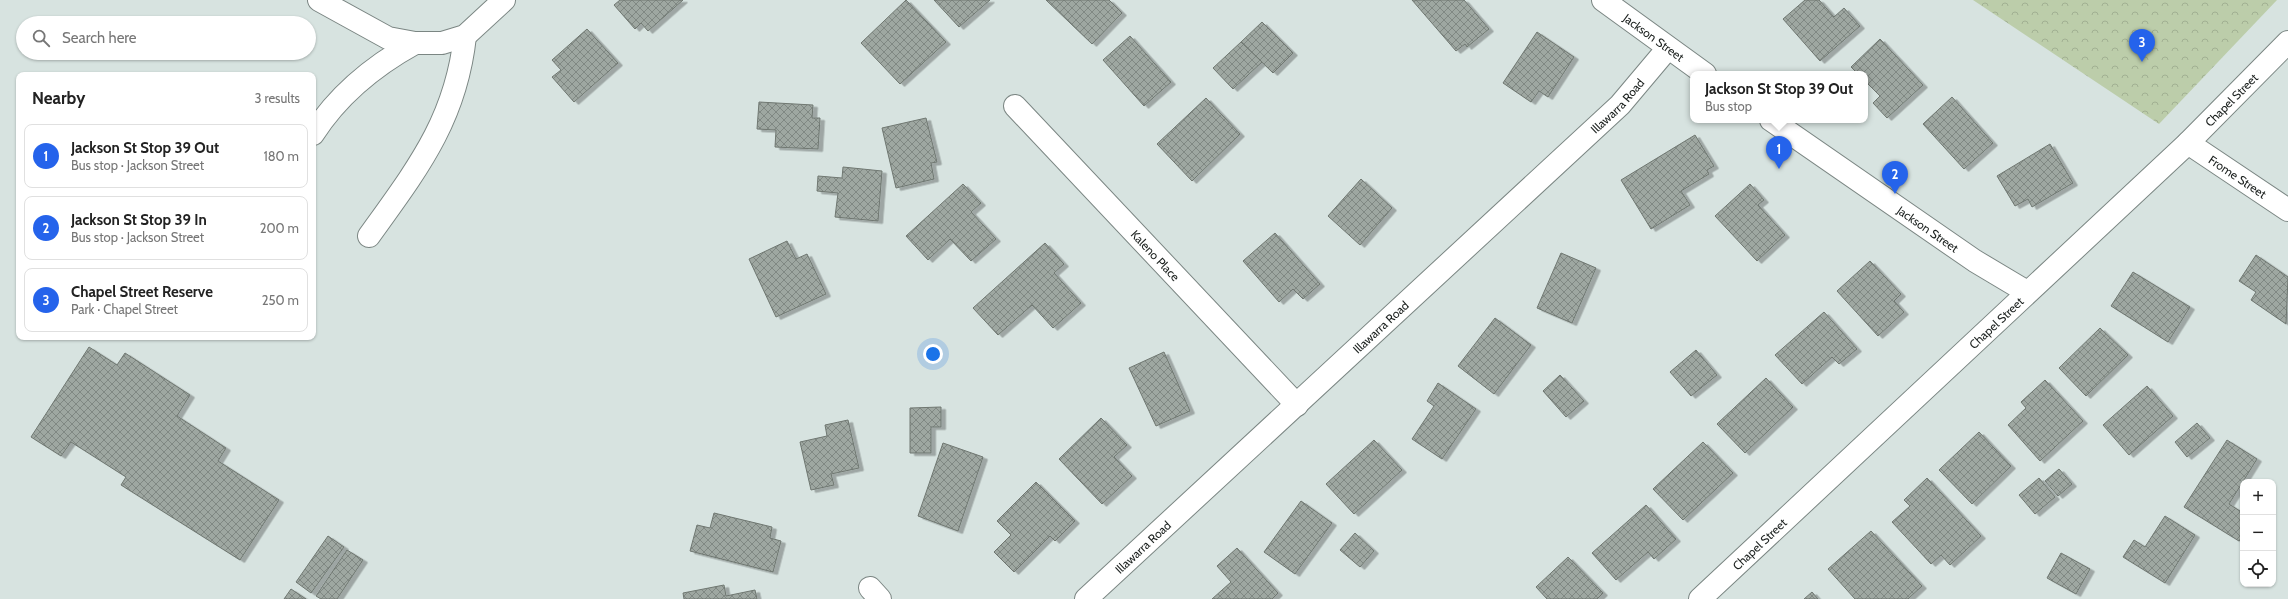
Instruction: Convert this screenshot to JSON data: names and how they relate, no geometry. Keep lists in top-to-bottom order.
{
  "streets": {
    "street": [
      "Jackson Street",
      "Chapel Street",
      "Illawarra Road",
      "Frome Street",
      "Kaleno Place"
    ]
  },
  "crossings": [
    ["Jackson Street", "Chapel Street"],
    ["Jackson Street", "Illawarra Road"],
    ["Chapel Street", "Frome Street"],
    ["Illawarra Road", "Kaleno Place"]
  ],
  "page": {
    "search": "Search here",
    "pins": ["3", "1", "2"],
    "popup": ["Jackson St Stop 39 Out", "Bus stop"],
    "heading": ["Nearby", "3 results"],
    "list": [
      {
        "mark": "1",
        "name": "Jackson St Stop 39 Out",
        "note": "Bus stop · Jackson Street",
        "value": "180 m"
      },
      {
        "mark": "2",
        "name": "Jackson St Stop 39 In",
        "note": "Bus stop · Jackson Street",
        "value": "200 m"
      },
      {
        "mark": "3",
        "name": "Chapel Street Reserve",
        "note": "Park · Chapel Street",
        "value": "250 m"
      }
    ],
    "map_buttons": ["+", "−"]
  }
}
